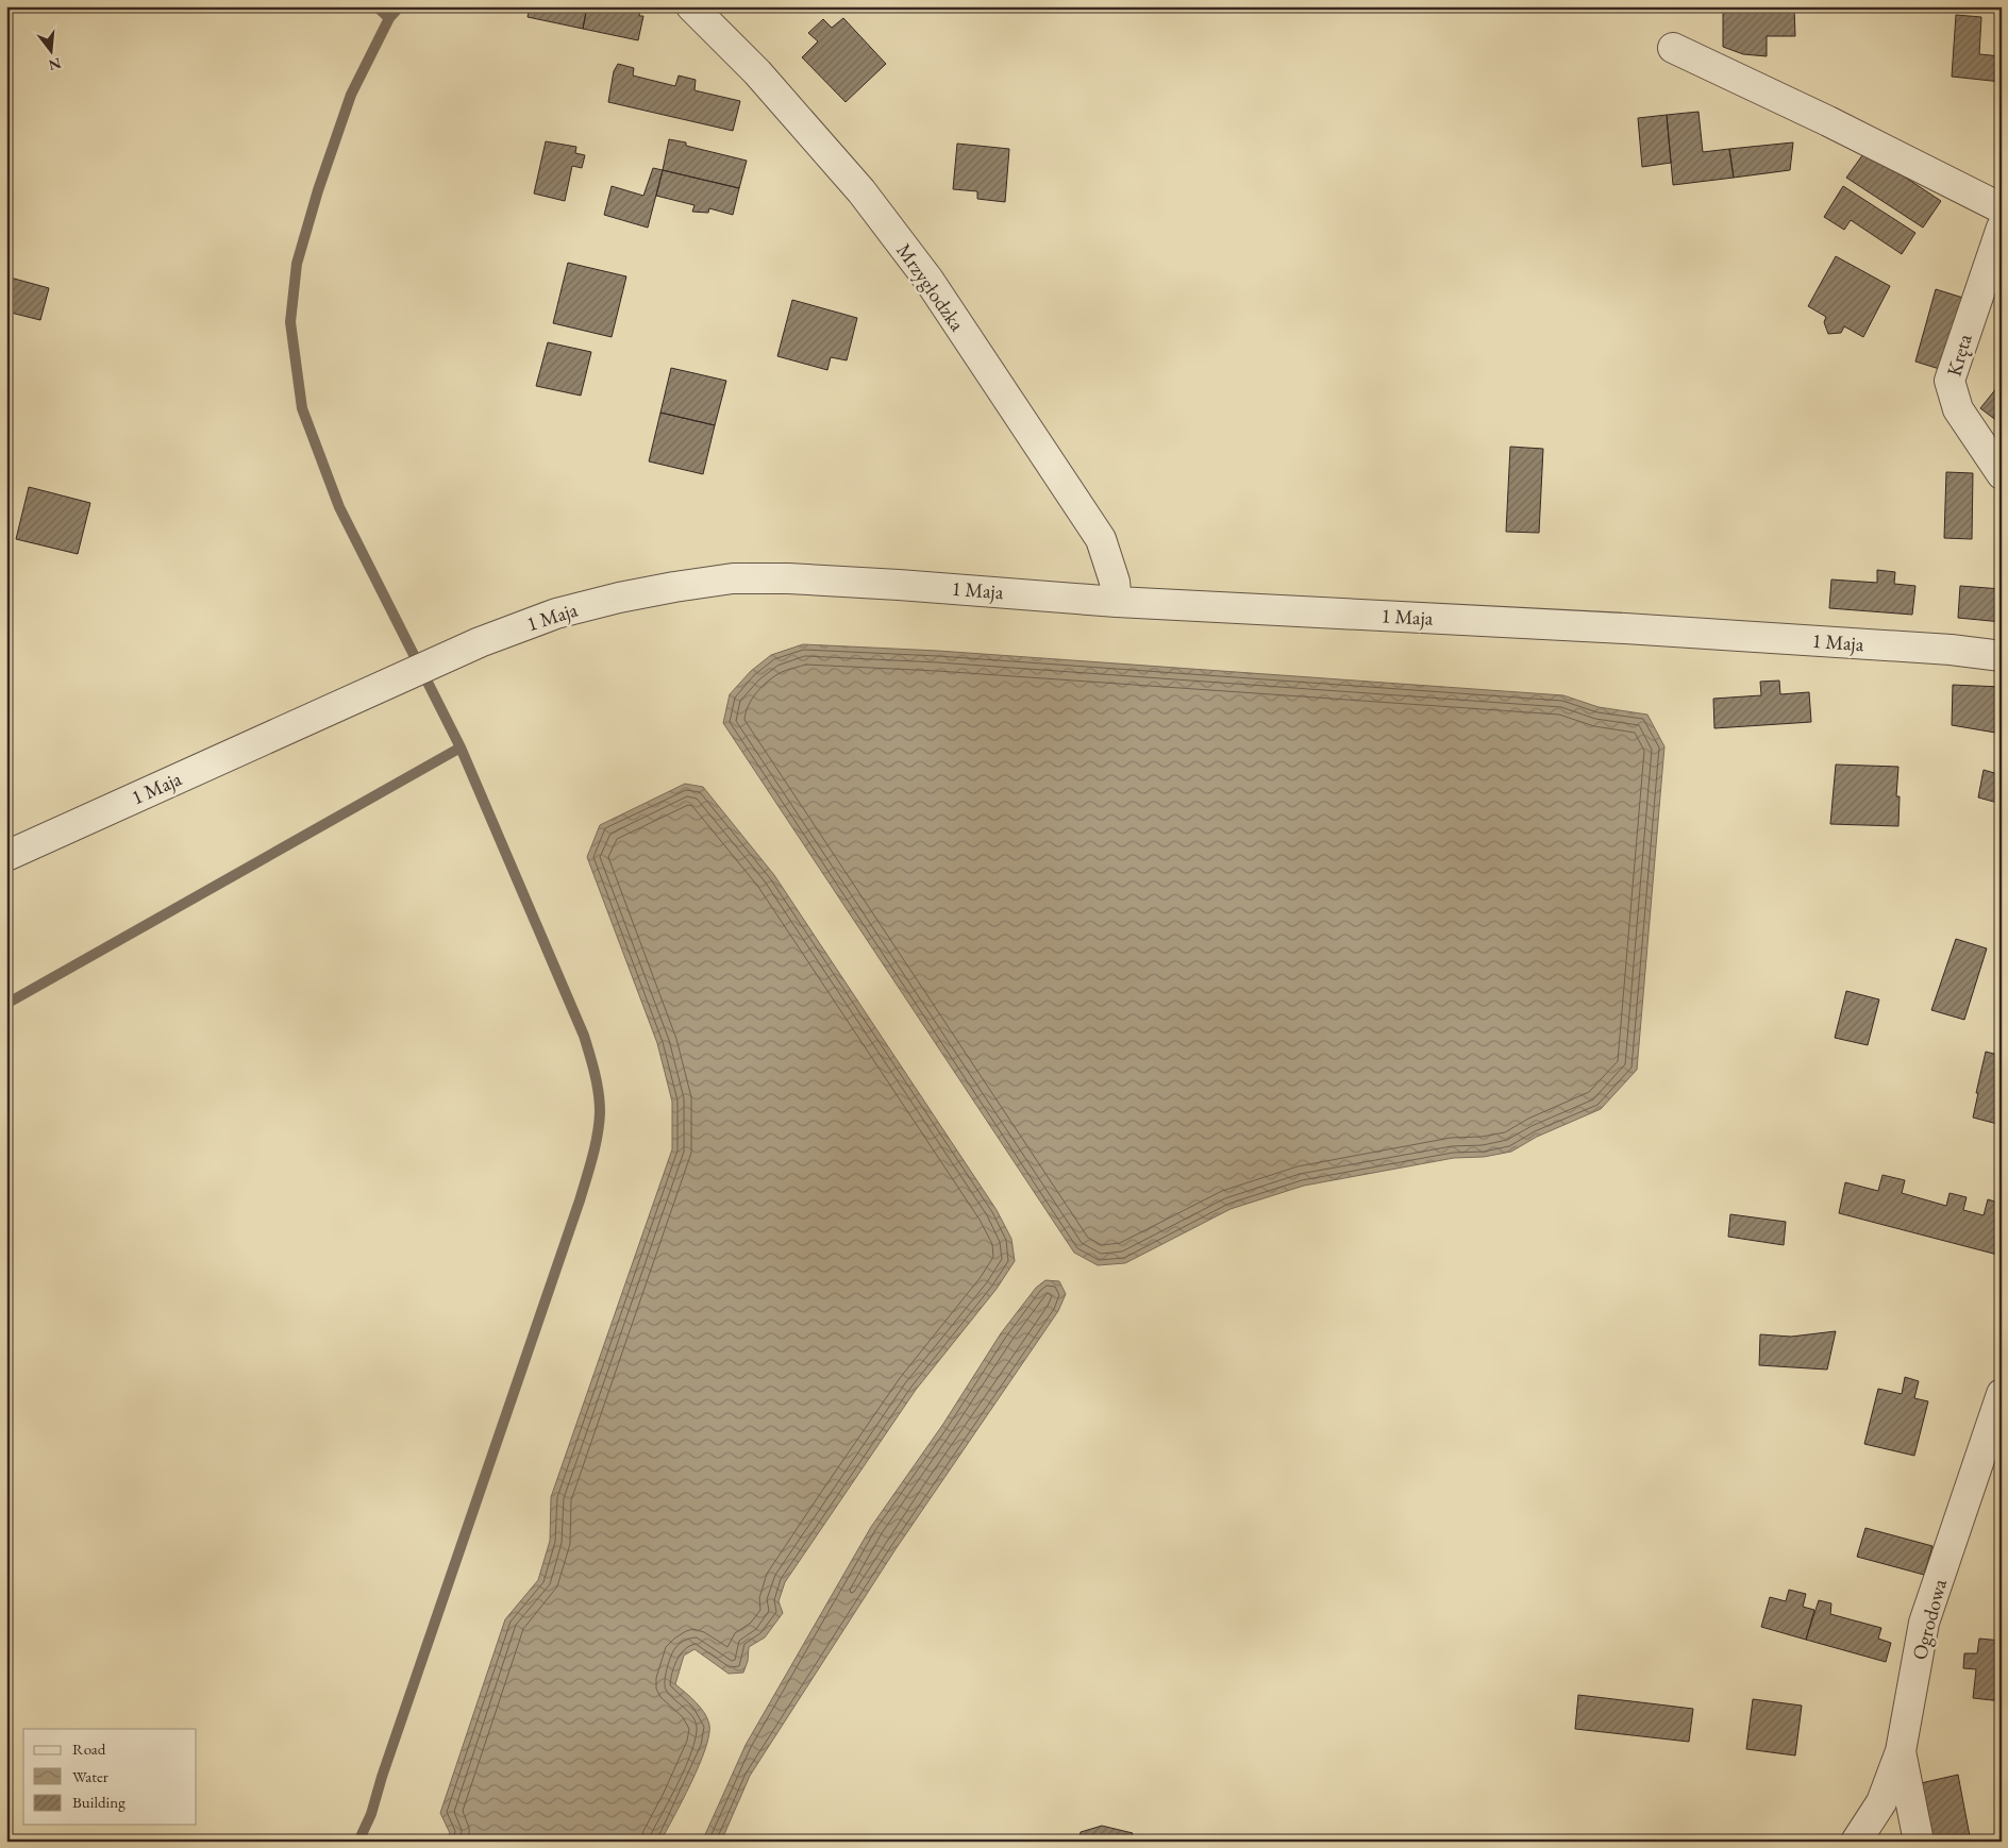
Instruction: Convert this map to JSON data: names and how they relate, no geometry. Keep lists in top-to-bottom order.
{
  "streets": {
    "street": [
      "Mrzygłodzka",
      "Kręta",
      "1 Maja",
      "Ogrodowa"
    ]
  },
  "crossings": [
    ["Mrzygłodzka", "1 Maja"]
  ],
  "legend": ["Road", "Water", "Building"],
  "north": "bottom"
}
